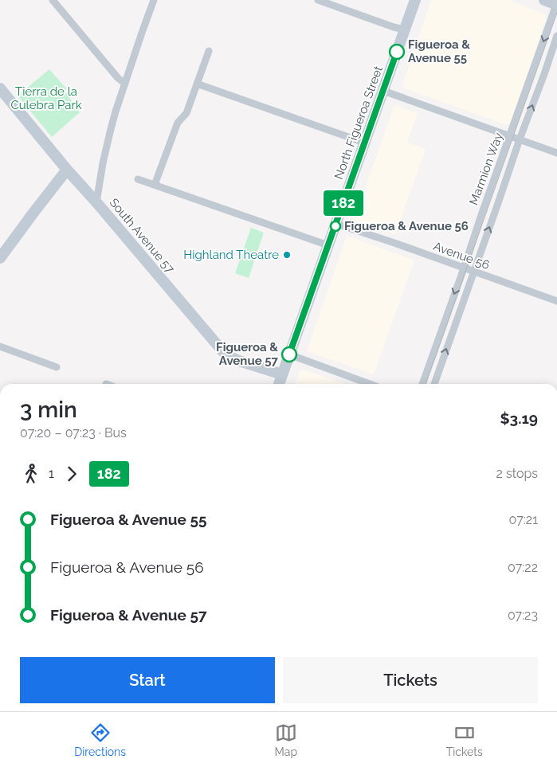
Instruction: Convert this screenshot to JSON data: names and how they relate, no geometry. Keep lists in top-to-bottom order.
{
  "streets": {
    "street": [
      "North Figueroa Street",
      "Marmion Way",
      "South Avenue 57",
      "Avenue 56"
    ]
  },
  "crossings": [
    ["North Figueroa Street", "South Avenue 57"],
    ["North Figueroa Street", "Avenue 56"],
    ["Marmion Way", "Avenue 56"]
  ],
  "parks": ["Tierra de la Culebra Park"],
  "places": [
    "Figueroa & Avenue 55",
    "Figueroa & Avenue 56",
    "Highland Theatre",
    "Figueroa & Avenue 57"
  ],
  "lines": ["bus line 182"],
  "page": {
    "on_map": "182",
    "heading": ["3 min", "07:20 – 07:23 · Bus", "$3.19"],
    "legs": ["1", "182", "2 stops"],
    "list": [
      {
        "name": "Figueroa & Avenue 55",
        "value": "07:21"
      },
      {
        "name": "Figueroa & Avenue 56",
        "value": "07:22"
      },
      {
        "name": "Figueroa & Avenue 57",
        "value": "07:23"
      }
    ],
    "buttons": ["Start", "Tickets"],
    "tabs": ["Directions", "Map", "Tickets"]
  }
}
